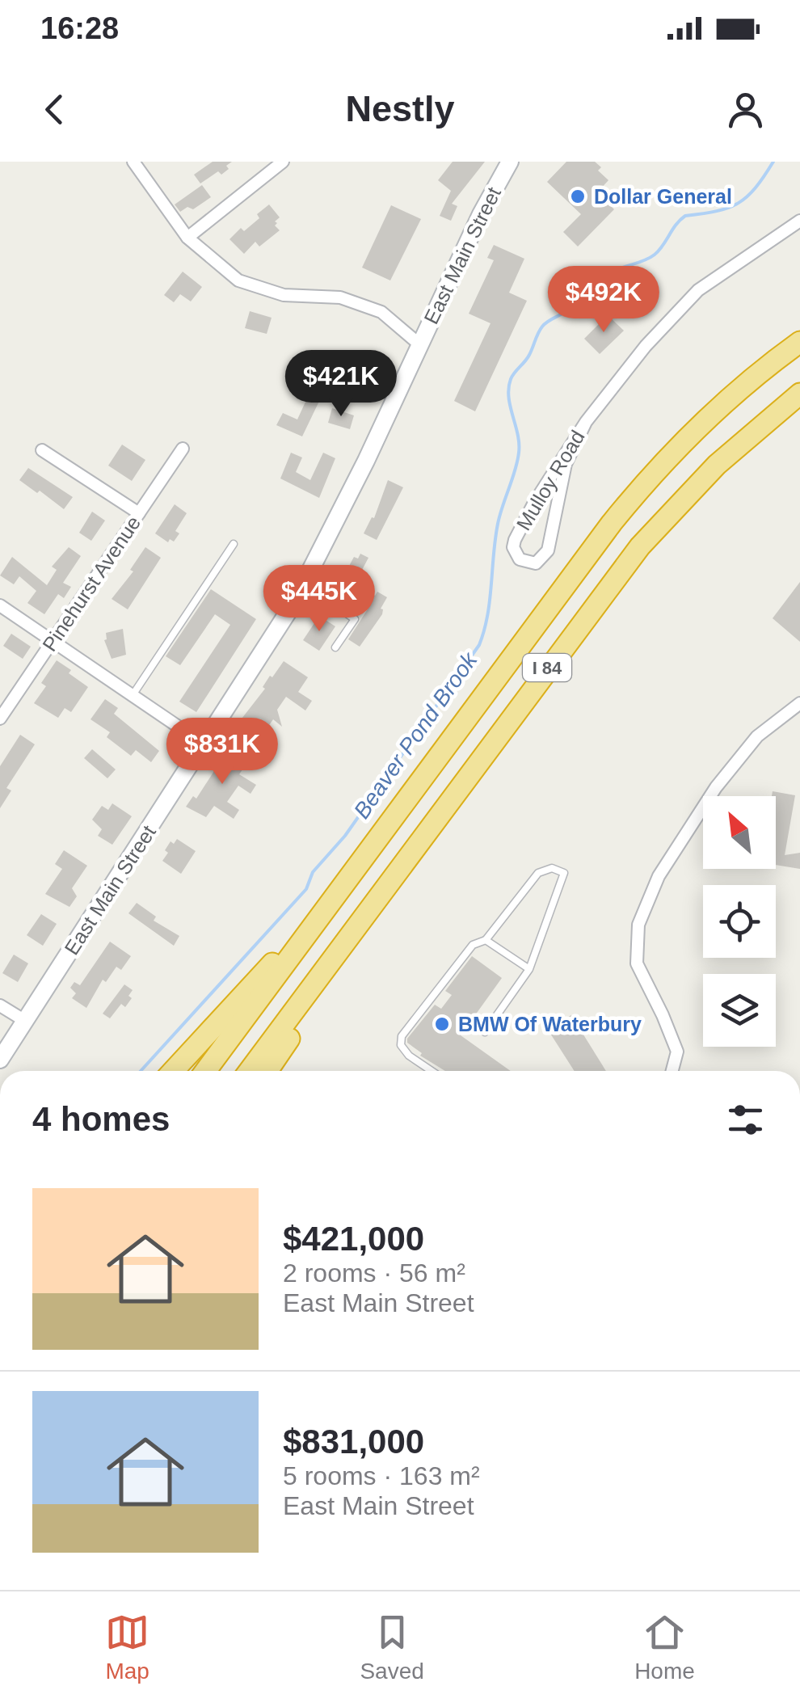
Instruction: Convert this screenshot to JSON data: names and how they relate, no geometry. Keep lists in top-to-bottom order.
{
  "streets": {
    "highway": ["I 84"],
    "main road": ["East Main Street"],
    "street": ["Mulloy Road", "Pinehurst Avenue"]
  },
  "water": ["Beaver Pond Brook"],
  "places": ["Dollar General", "BMW Of Waterbury"],
  "north": "top left",
  "page": {
    "status": "16:28",
    "header": "Nestly",
    "price": [
      "$492K",
      "$421K",
      "$445K",
      "$831K"
    ],
    "heading": "4 homes",
    "list": [
      {
        "name": "$421,000",
        "note": "2 rooms · 56 m² · East Main Street"
      },
      {
        "name": "$831,000",
        "note": "5 rooms · 163 m² · East Main Street"
      }
    ],
    "tabs": ["Map", "Saved", "Home"]
  }
}
